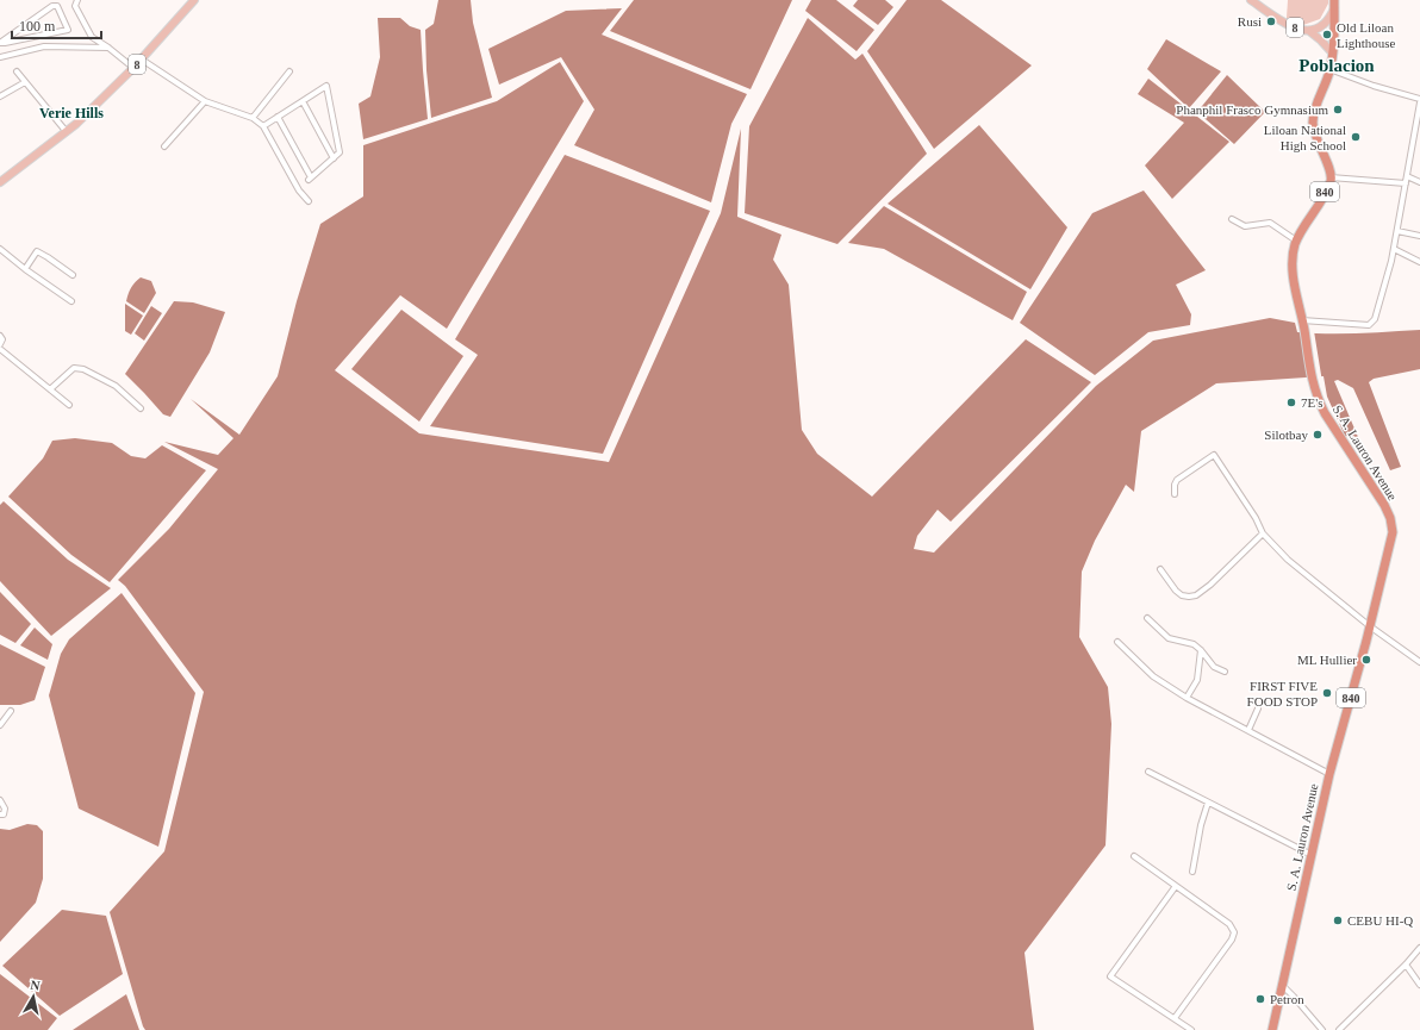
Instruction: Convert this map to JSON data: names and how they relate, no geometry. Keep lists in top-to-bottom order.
{
  "streets": {
    "highway": ["840", "S. A. Lauron Avenue"],
    "main road": ["8"]
  },
  "crossings": [
    ["8", "840"],
    ["840", "S. A. Lauron Avenue"]
  ],
  "districts": ["Poblacion", "Verie Hills"],
  "places": [
    "Rusi",
    "Old Liloan Lighthouse",
    "Phanphil Frasco Gymnasium",
    "Liloan National High School",
    "7E's",
    "Silotbay",
    "ML Hullier",
    "FIRST FIVE FOOD STOP",
    "CEBU HI-Q",
    "Petron"
  ],
  "scale_bar": "100 m",
  "north": "top"
}
